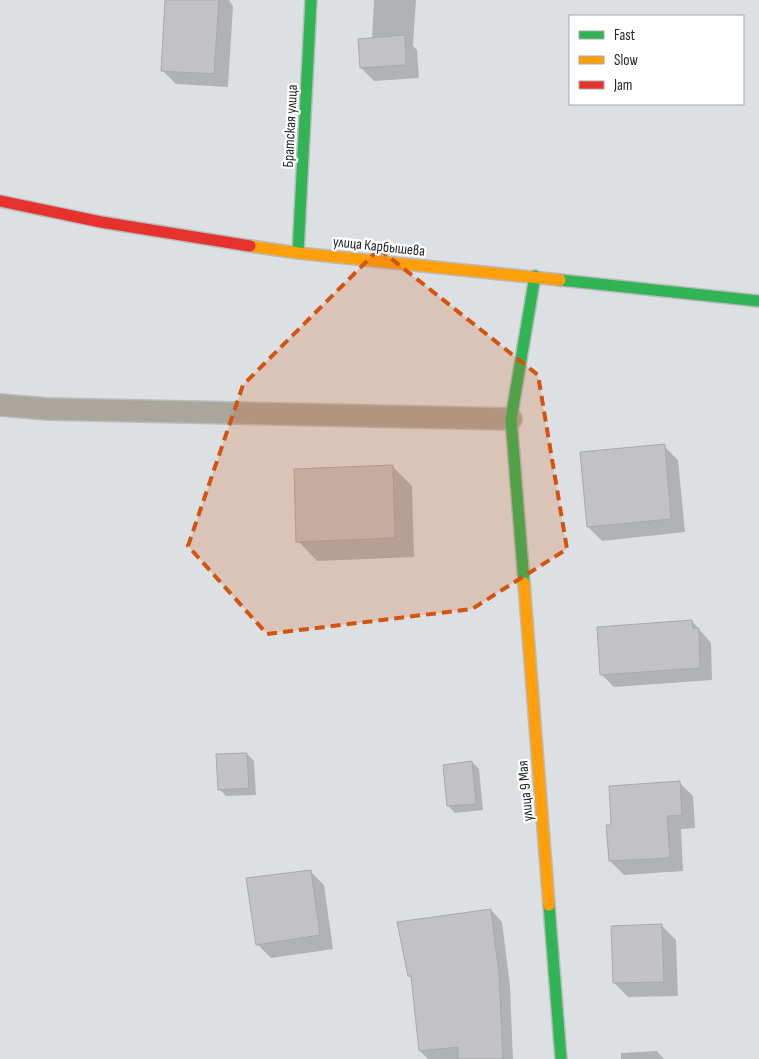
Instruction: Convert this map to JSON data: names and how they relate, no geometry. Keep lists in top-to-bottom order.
{
  "streets": {
    "street": ["Братская улица", "улица Карбышева", "улица 9 Мая"]
  },
  "crossings": [
    ["Братская улица", "улица Карбышева"],
    ["улица Карбышева", "улица 9 Мая"]
  ],
  "legend": ["Fast", "Slow", "Jam"]
}
